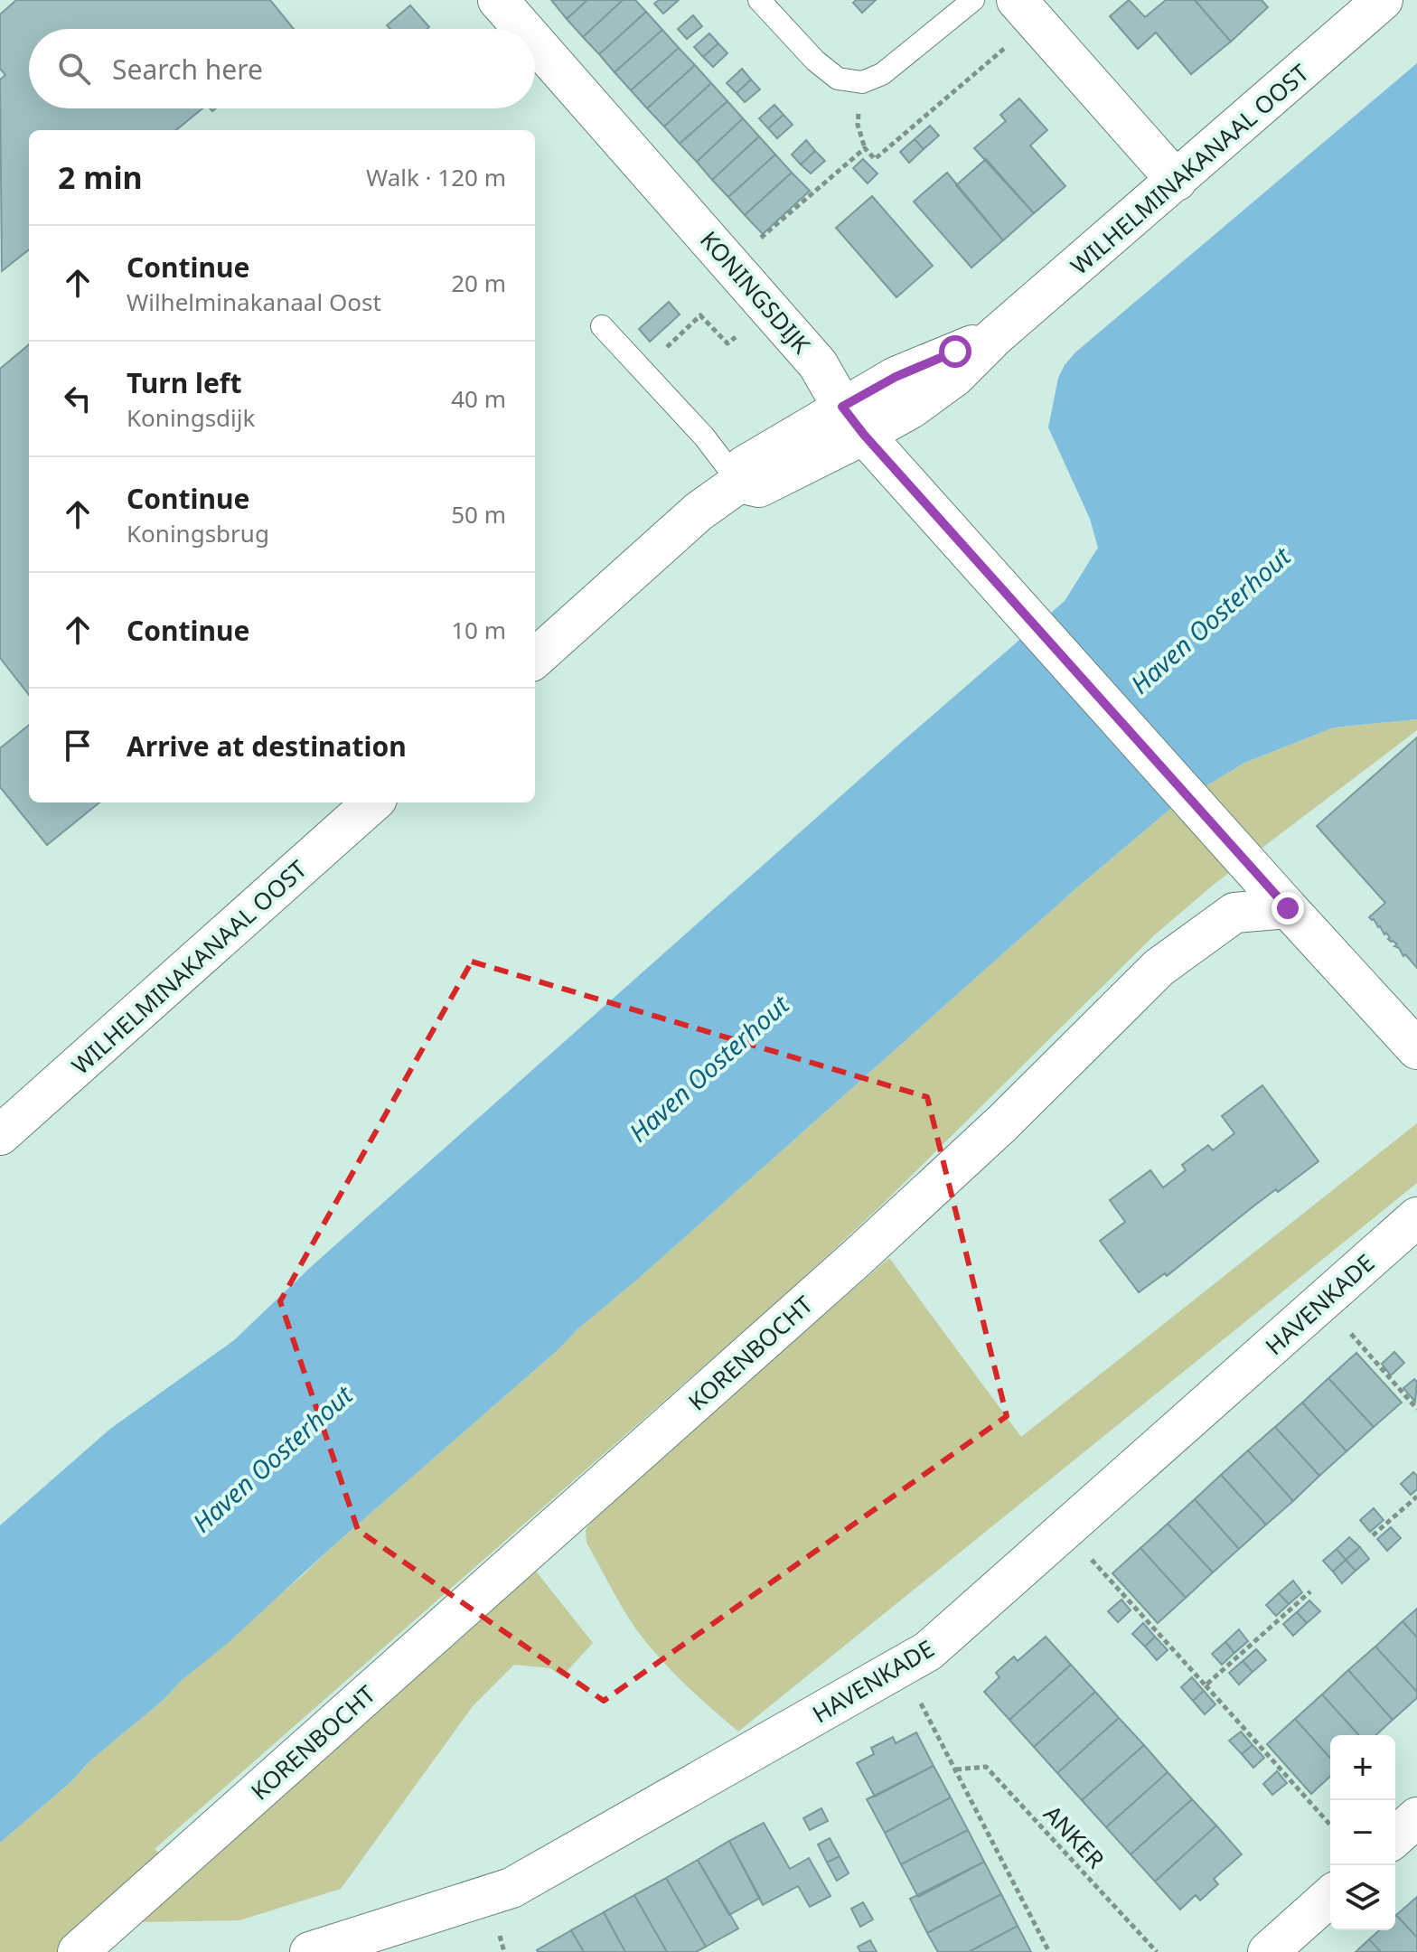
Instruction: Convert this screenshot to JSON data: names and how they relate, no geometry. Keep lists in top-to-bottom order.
{
  "streets": {
    "street": [
      "WILHELMINAKANAAL OOST",
      "KONINGSDIJK",
      "HAVENKADE",
      "KORENBOCHT"
    ],
    "path": ["ANKER"]
  },
  "crossings": [
    ["WILHELMINAKANAAL OOST", "KONINGSDIJK"],
    ["KONINGSDIJK", "KORENBOCHT"]
  ],
  "water": ["Haven Oosterhout"],
  "page": {
    "search": "Search here",
    "heading": ["2 min", "Walk · 120 m"],
    "list": [
      ["Continue", "Wilhelminakanaal Oost", "20 m"],
      ["Turn left", "Koningsdijk", "40 m"],
      ["Continue", "Koningsbrug", "50 m"],
      ["Continue", "10 m"],
      "Arrive at destination"
    ],
    "map_buttons": ["+", "−"]
  }
}
